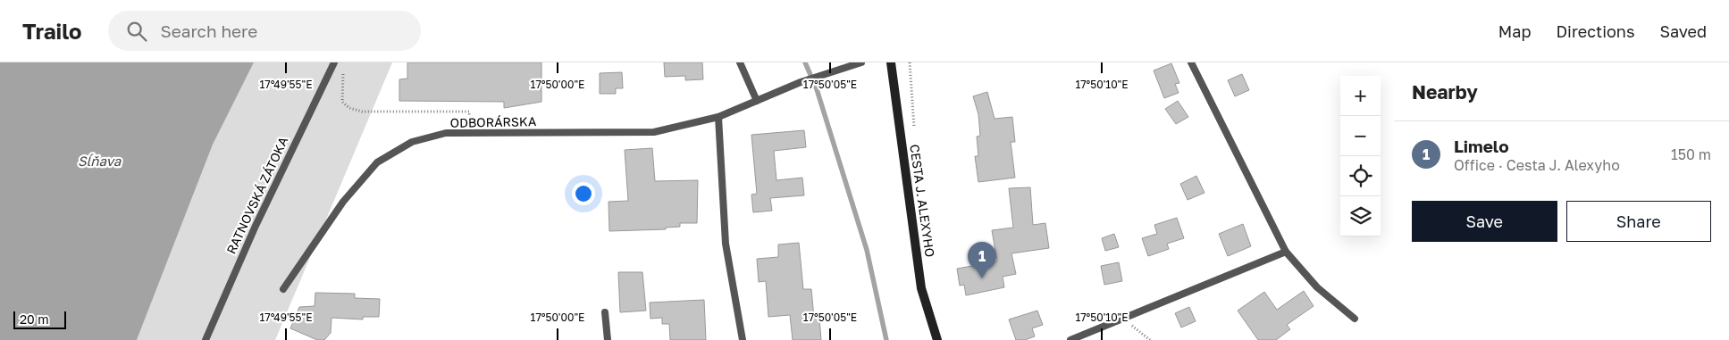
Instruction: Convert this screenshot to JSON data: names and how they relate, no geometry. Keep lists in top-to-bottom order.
{
  "streets": {
    "main road": ["CESTA J. ALEXYHO"],
    "lane": ["ODBORÁRSKA", "RATNOVSKÁ ZÁTOKA"]
  },
  "water": ["Sĺňava"],
  "scale_bar": "20 m",
  "page": {
    "header": "Trailo",
    "search": "Search here",
    "nav": ["Map", "Directions", "Saved"],
    "heading": "Nearby",
    "map_buttons": ["+", "−"],
    "list": [
      {
        "mark": "1",
        "name": "Limelo",
        "note": "Office · Cesta J. Alexyho",
        "value": "150 m"
      }
    ],
    "buttons": ["Save", "Share"],
    "pins": "1",
    "scale": "20 m"
  },
  "coordinates": [
    "17°49'55\"E",
    "17°50'00\"E",
    "17°50'05\"E",
    "17°50'10\"E"
  ]
}
